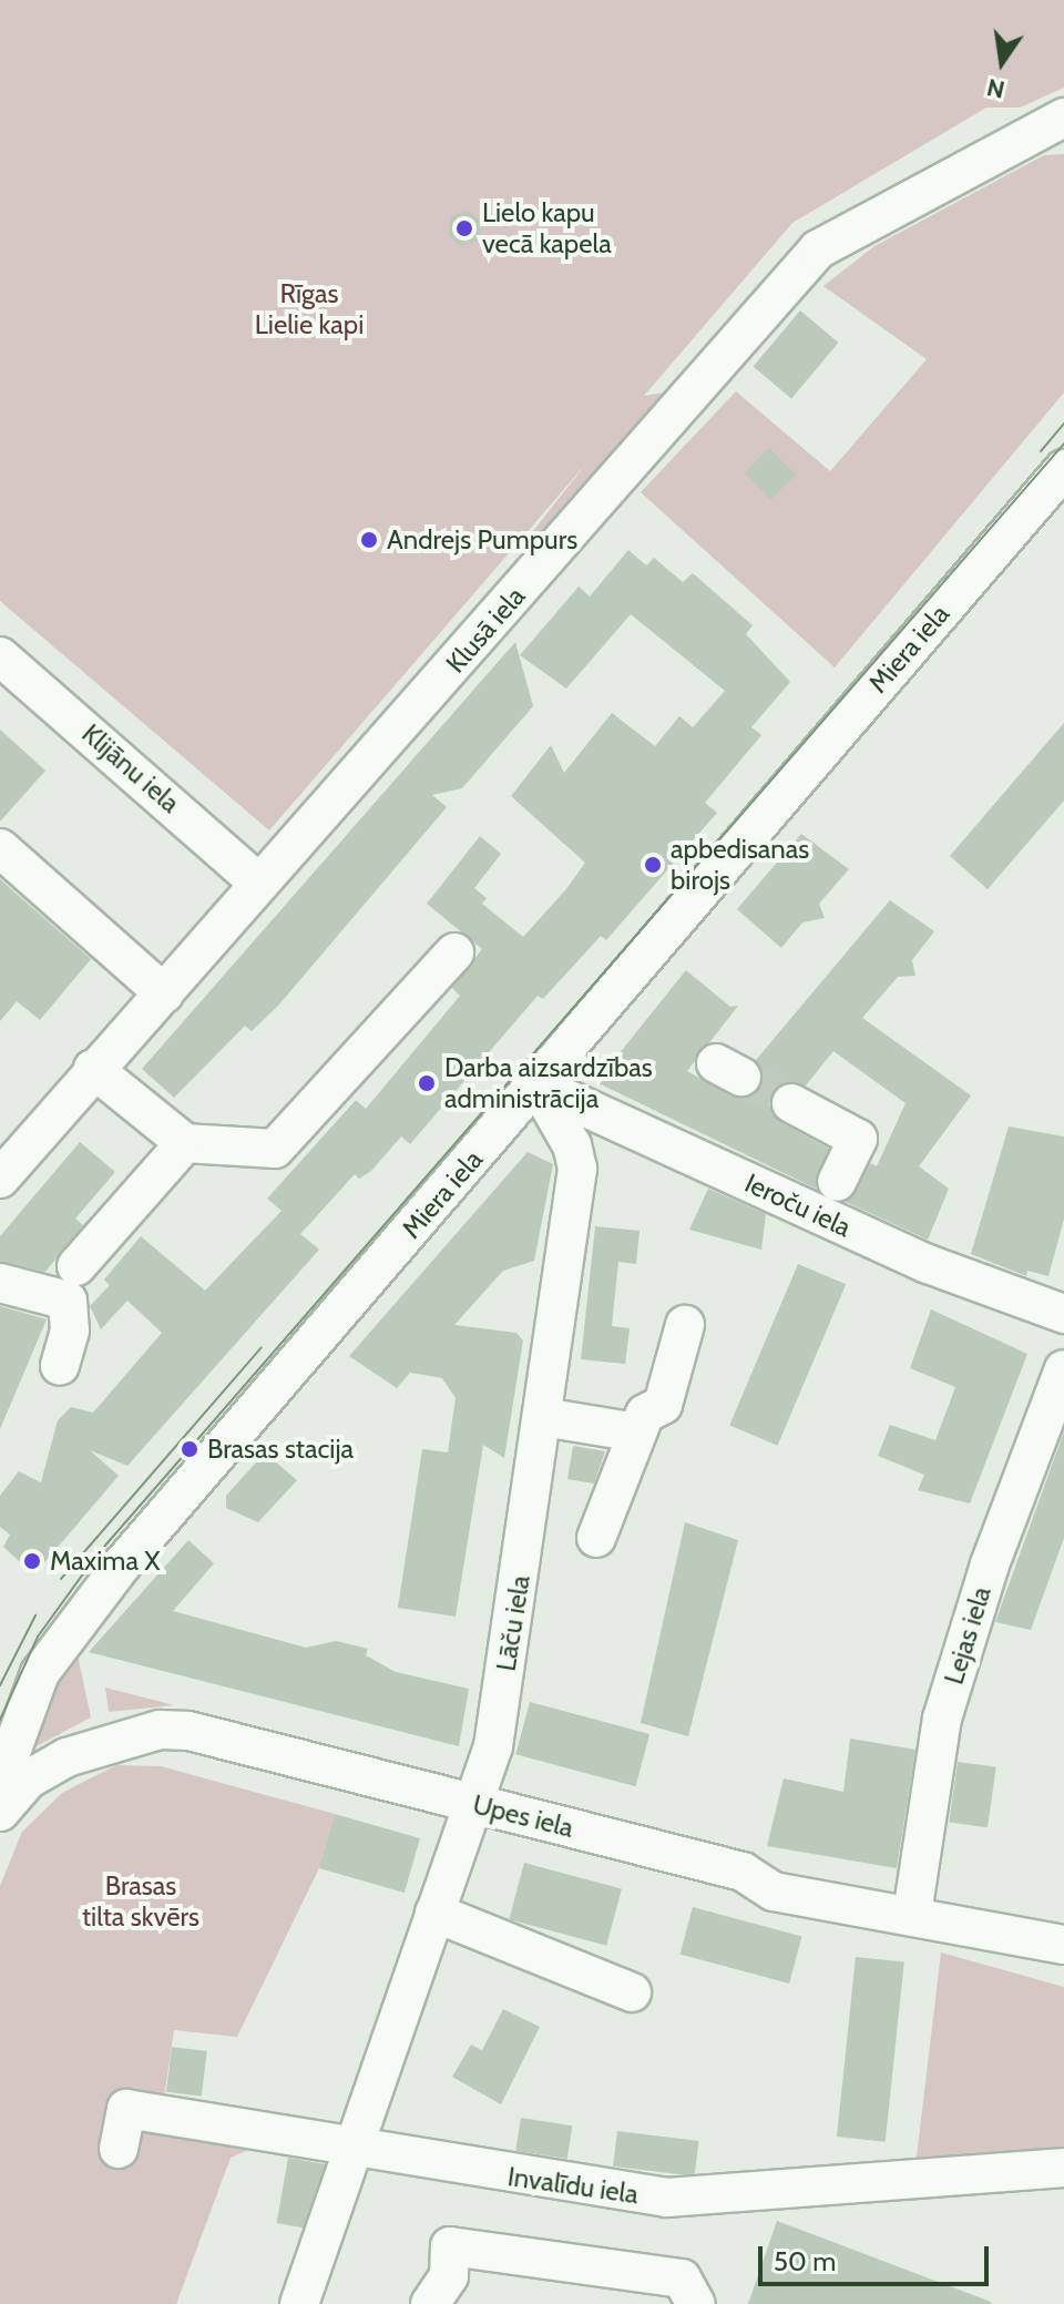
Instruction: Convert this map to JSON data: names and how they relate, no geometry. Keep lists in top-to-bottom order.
{
  "streets": {
    "street": [
      "Klusā iela",
      "Miera iela",
      "Klijānu iela",
      "Ieroču iela",
      "Lāču iela",
      "Lejas iela",
      "Upes iela",
      "Invalīdu iela"
    ]
  },
  "crossings": [
    ["Klusā iela", "Klijānu iela"],
    ["Miera iela", "Ieroču iela"],
    ["Miera iela", "Lāču iela"],
    ["Ieroču iela", "Lāču iela"],
    ["Lāču iela", "Upes iela"],
    ["Lāču iela", "Invalīdu iela"],
    ["Lejas iela", "Upes iela"]
  ],
  "parks": ["Rīgas Lielie kapi", "Brasas tilta skvērs"],
  "places": [
    "Lielo kapu vecā kapela",
    "Andrejs Pumpurs",
    "apbedisanas birojs",
    "Darba aizsardzības administrācija",
    "Brasas stacija",
    "Maxima X"
  ],
  "scale_bar": "50 m",
  "north": "bottom"
}
